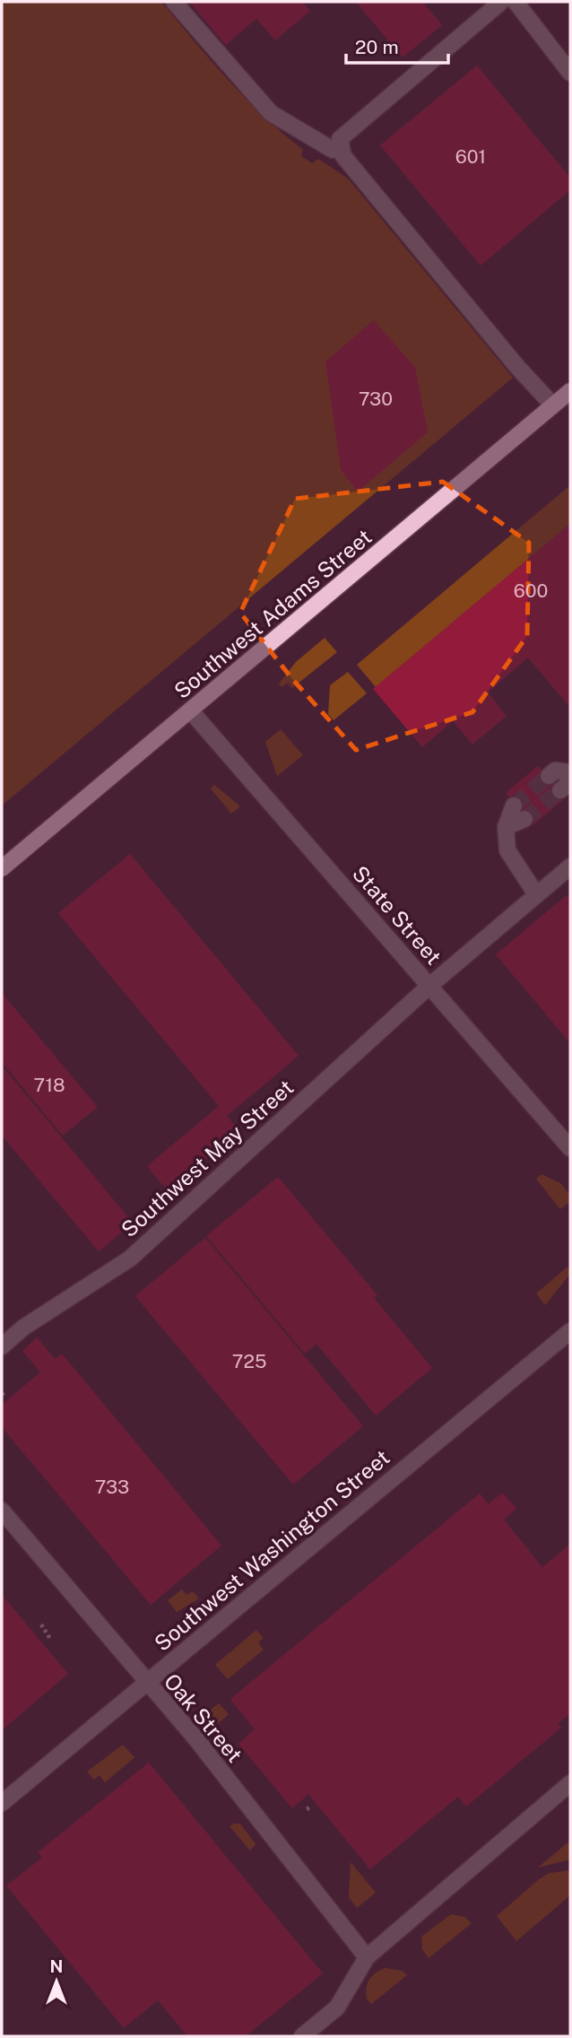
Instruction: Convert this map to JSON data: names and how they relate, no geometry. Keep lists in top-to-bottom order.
{
  "streets": {
    "main road": ["Southwest Adams Street"],
    "street": [
      "State Street",
      "Southwest May Street",
      "Southwest Washington Street",
      "Oak Street"
    ]
  },
  "crossings": [
    ["Southwest Adams Street", "State Street"],
    ["State Street", "Southwest May Street"],
    ["Southwest Washington Street", "Oak Street"]
  ],
  "house_numbers": [
    "601",
    "730",
    "600",
    "718",
    "725",
    "733"
  ],
  "scale_bar": "20 m",
  "north": "top"
}
